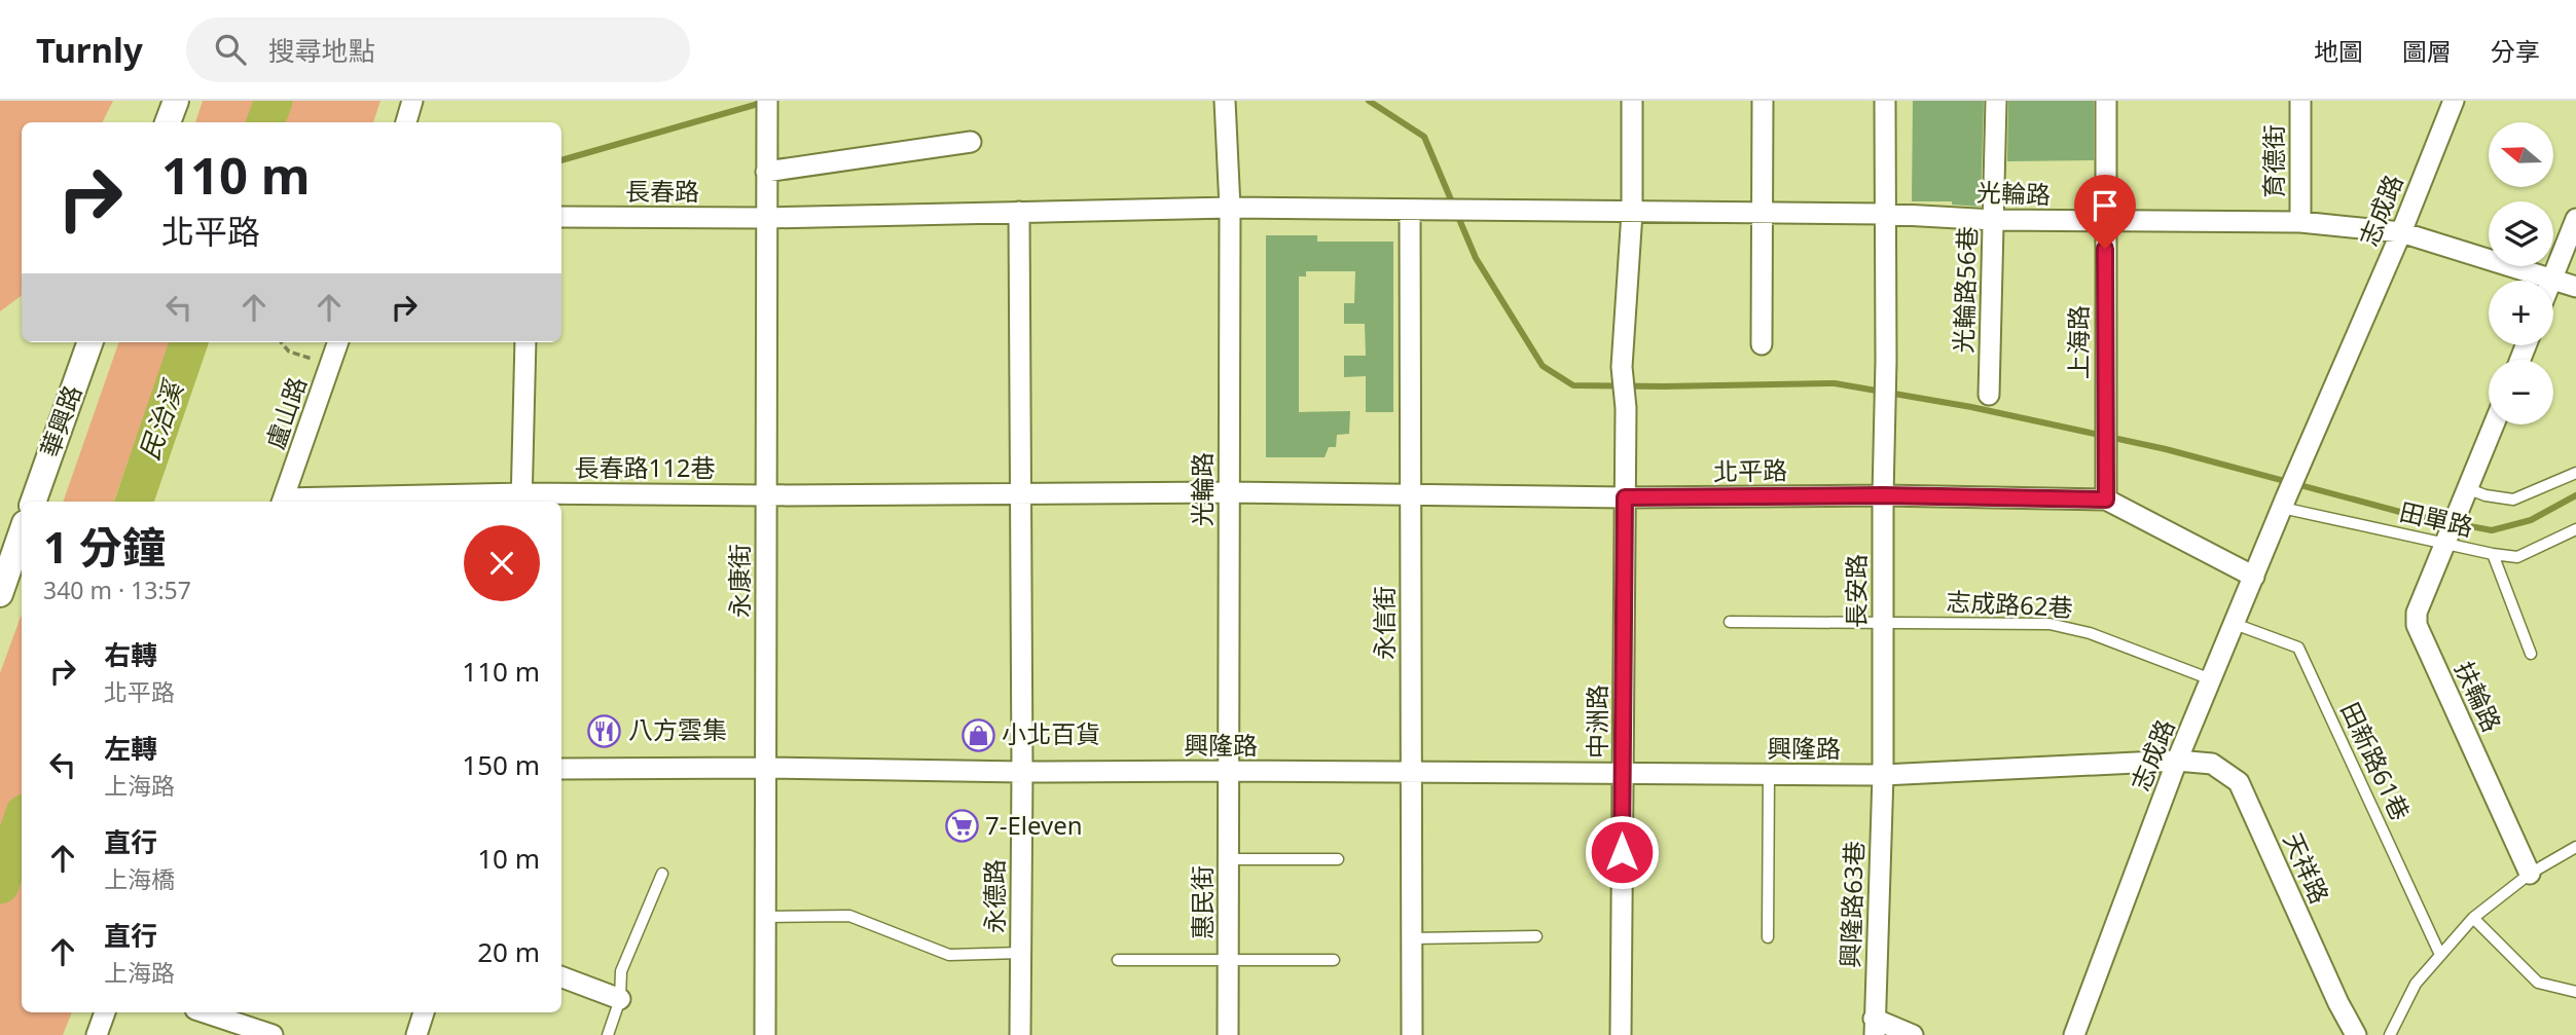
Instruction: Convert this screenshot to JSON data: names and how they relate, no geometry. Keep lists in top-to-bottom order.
{
  "streets": {
    "street": [
      "育德街",
      "長春路",
      "光輪路",
      "志成路",
      "光輪路56巷",
      "上海路",
      "盧山路",
      "華興路",
      "長春路112巷",
      "北平路",
      "永康街",
      "長安路",
      "永信街",
      "扶輪路",
      "中洲路",
      "興隆路",
      "天祥路",
      "永德路",
      "惠民街",
      "興隆路63巷"
    ],
    "lane": ["田單路", "志成路62巷", "田新路61巷"]
  },
  "crossings": [
    ["育德街", "光輪路"],
    ["長春路", "光輪路"],
    ["長春路", "永康街"],
    ["長春路", "永德路"],
    ["光輪路", "志成路"],
    ["光輪路", "光輪路56巷"],
    ["光輪路", "上海路"],
    ["光輪路", "北平路"],
    ["光輪路", "長安路"],
    ["光輪路", "永信街"],
    ["光輪路", "中洲路"],
    ["光輪路", "興隆路"],
    ["光輪路", "惠民街"],
    ["志成路", "北平路"],
    ["志成路", "田單路"],
    ["志成路", "志成路62巷"],
    ["志成路", "田新路61巷"],
    ["志成路", "天祥路"],
    ["上海路", "北平路"],
    ["盧山路", "長春路112巷"],
    ["長春路112巷", "北平路"],
    ["長春路112巷", "永康街"],
    ["長春路112巷", "永德路"],
    ["北平路", "長安路"],
    ["北平路", "永信街"],
    ["北平路", "中洲路"],
    ["北平路", "永德路"],
    ["田單路", "扶輪路"],
    ["永康街", "興隆路"],
    ["長安路", "志成路62巷"],
    ["長安路", "興隆路"],
    ["長安路", "天祥路"],
    ["長安路", "興隆路63巷"],
    ["永信街", "興隆路"],
    ["中洲路", "興隆路"],
    ["興隆路", "天祥路"],
    ["興隆路", "永德路"],
    ["興隆路", "惠民街"],
    ["興隆路", "興隆路63巷"],
    ["天祥路", "興隆路63巷"]
  ],
  "water": ["民治溪"],
  "places": {
    "restaurant": ["八方雲集"],
    "shop": ["小北百貨"],
    "supermarket": ["7-Eleven"]
  },
  "north": "left",
  "page": {
    "header": "Turnly",
    "search": "搜尋地點",
    "nav": ["地圖", "圖層", "分享"],
    "map_buttons": ["+", "−"],
    "turn": ["110 m", "北平路"],
    "heading": ["1 分鐘", "340 m · 13:57"],
    "list": [
      {
        "name": "右轉",
        "note": "北平路",
        "value": "110 m"
      },
      {
        "name": "左轉",
        "note": "上海路",
        "value": "150 m"
      },
      {
        "name": "直行",
        "note": "上海橋",
        "value": "10 m"
      },
      {
        "name": "直行",
        "note": "上海路",
        "value": "20 m"
      }
    ]
  }
}
